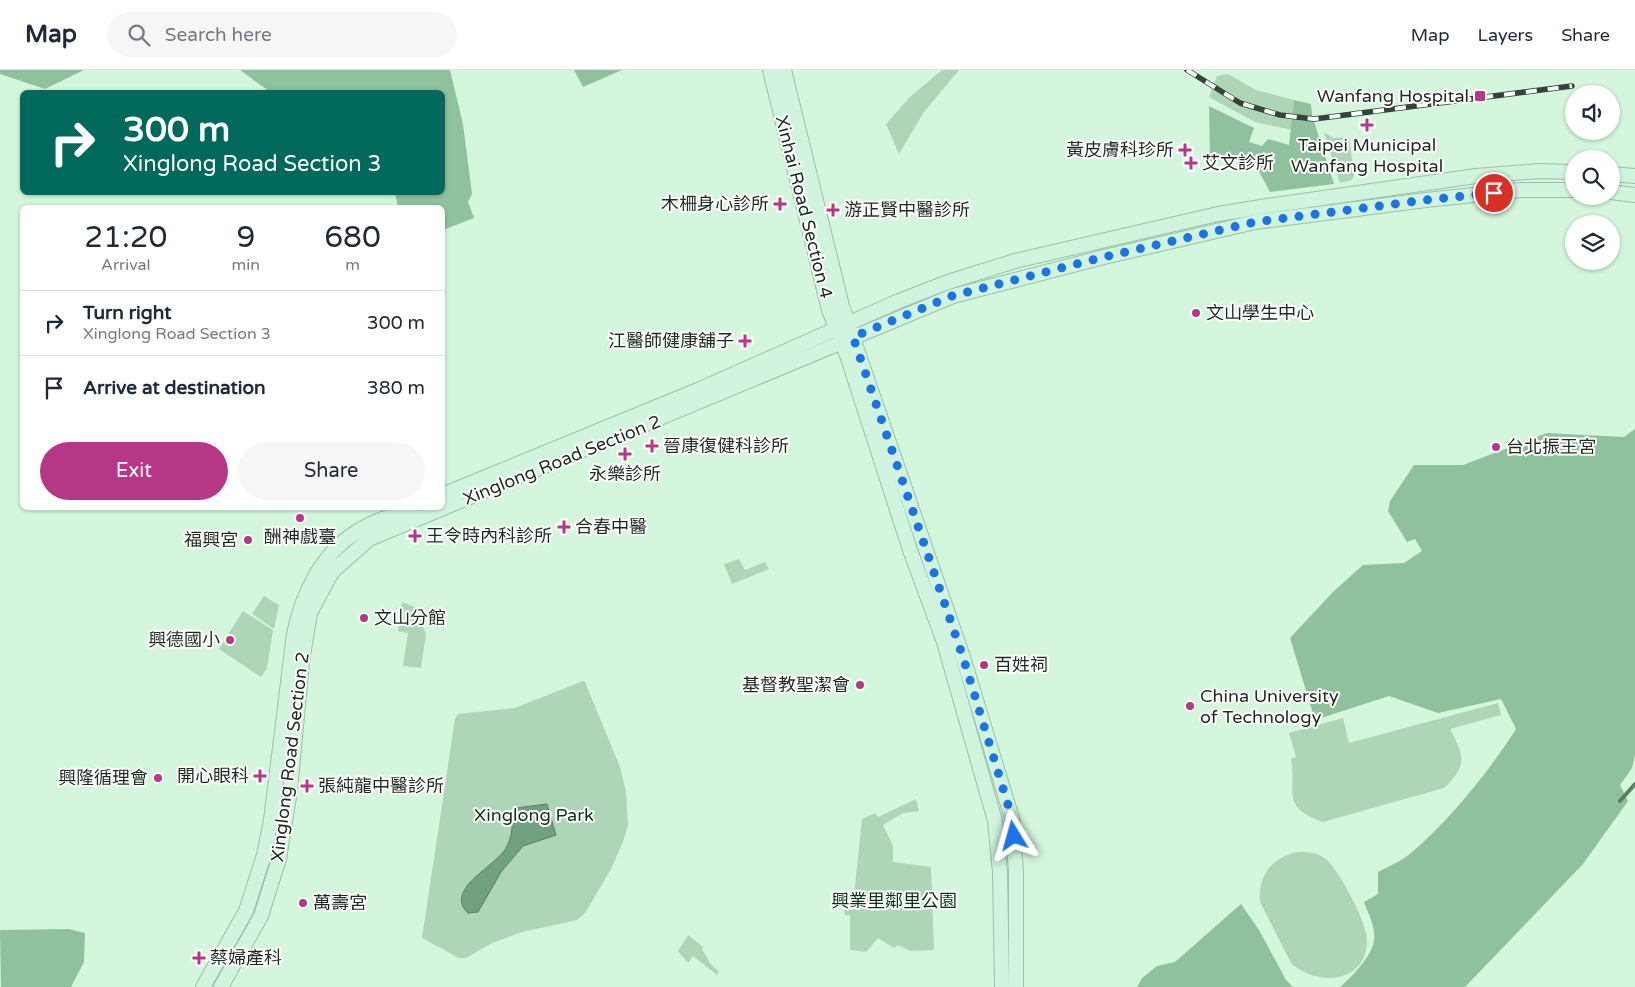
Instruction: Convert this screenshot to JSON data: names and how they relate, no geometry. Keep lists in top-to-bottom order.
{
  "streets": {
    "main road": ["Xinhai Road Section 4", "Xinglong Road Section 2"]
  },
  "crossings": [
    ["Xinhai Road Section 4", "Xinglong Road Section 2"]
  ],
  "parks": ["Xinglong Park", "興業里鄰里公園"],
  "places": {
    "transit": ["Wanfang Hospital"],
    "health": [
      "Taipei Municipal Wanfang Hospital",
      "黃皮膚科珍所",
      "艾文診所",
      "木柵身心診所",
      "游正賢中醫診所",
      "江醫師健康舖子",
      "晉康復健科診所",
      "永樂診所",
      "合春中醫",
      "王令時內科診所",
      "開心眼科",
      "張純龍中醫診所",
      "蔡婦產科"
    ],
    "other": [
      "文山學生中心",
      "台北振王宮",
      "酬神戲臺",
      "福興宮",
      "文山分館",
      "興德國小",
      "百姓祠",
      "基督教聖潔會",
      "China University of Technology",
      "興隆循理會",
      "萬壽宮"
    ]
  },
  "page": {
    "header": "Map",
    "search": "Search here",
    "nav": ["Map", "Layers", "Share"],
    "turn": ["300 m", "Xinglong Road Section 3"],
    "eta": [
      "21:20",
      "Arrival",
      "9",
      "min",
      "680",
      "m"
    ],
    "list": [
      {
        "name": "Turn right",
        "note": "Xinglong Road Section 3",
        "value": "300 m"
      },
      {
        "name": "Arrive at destination",
        "value": "380 m"
      }
    ],
    "buttons": ["Exit", "Share"]
  }
}
